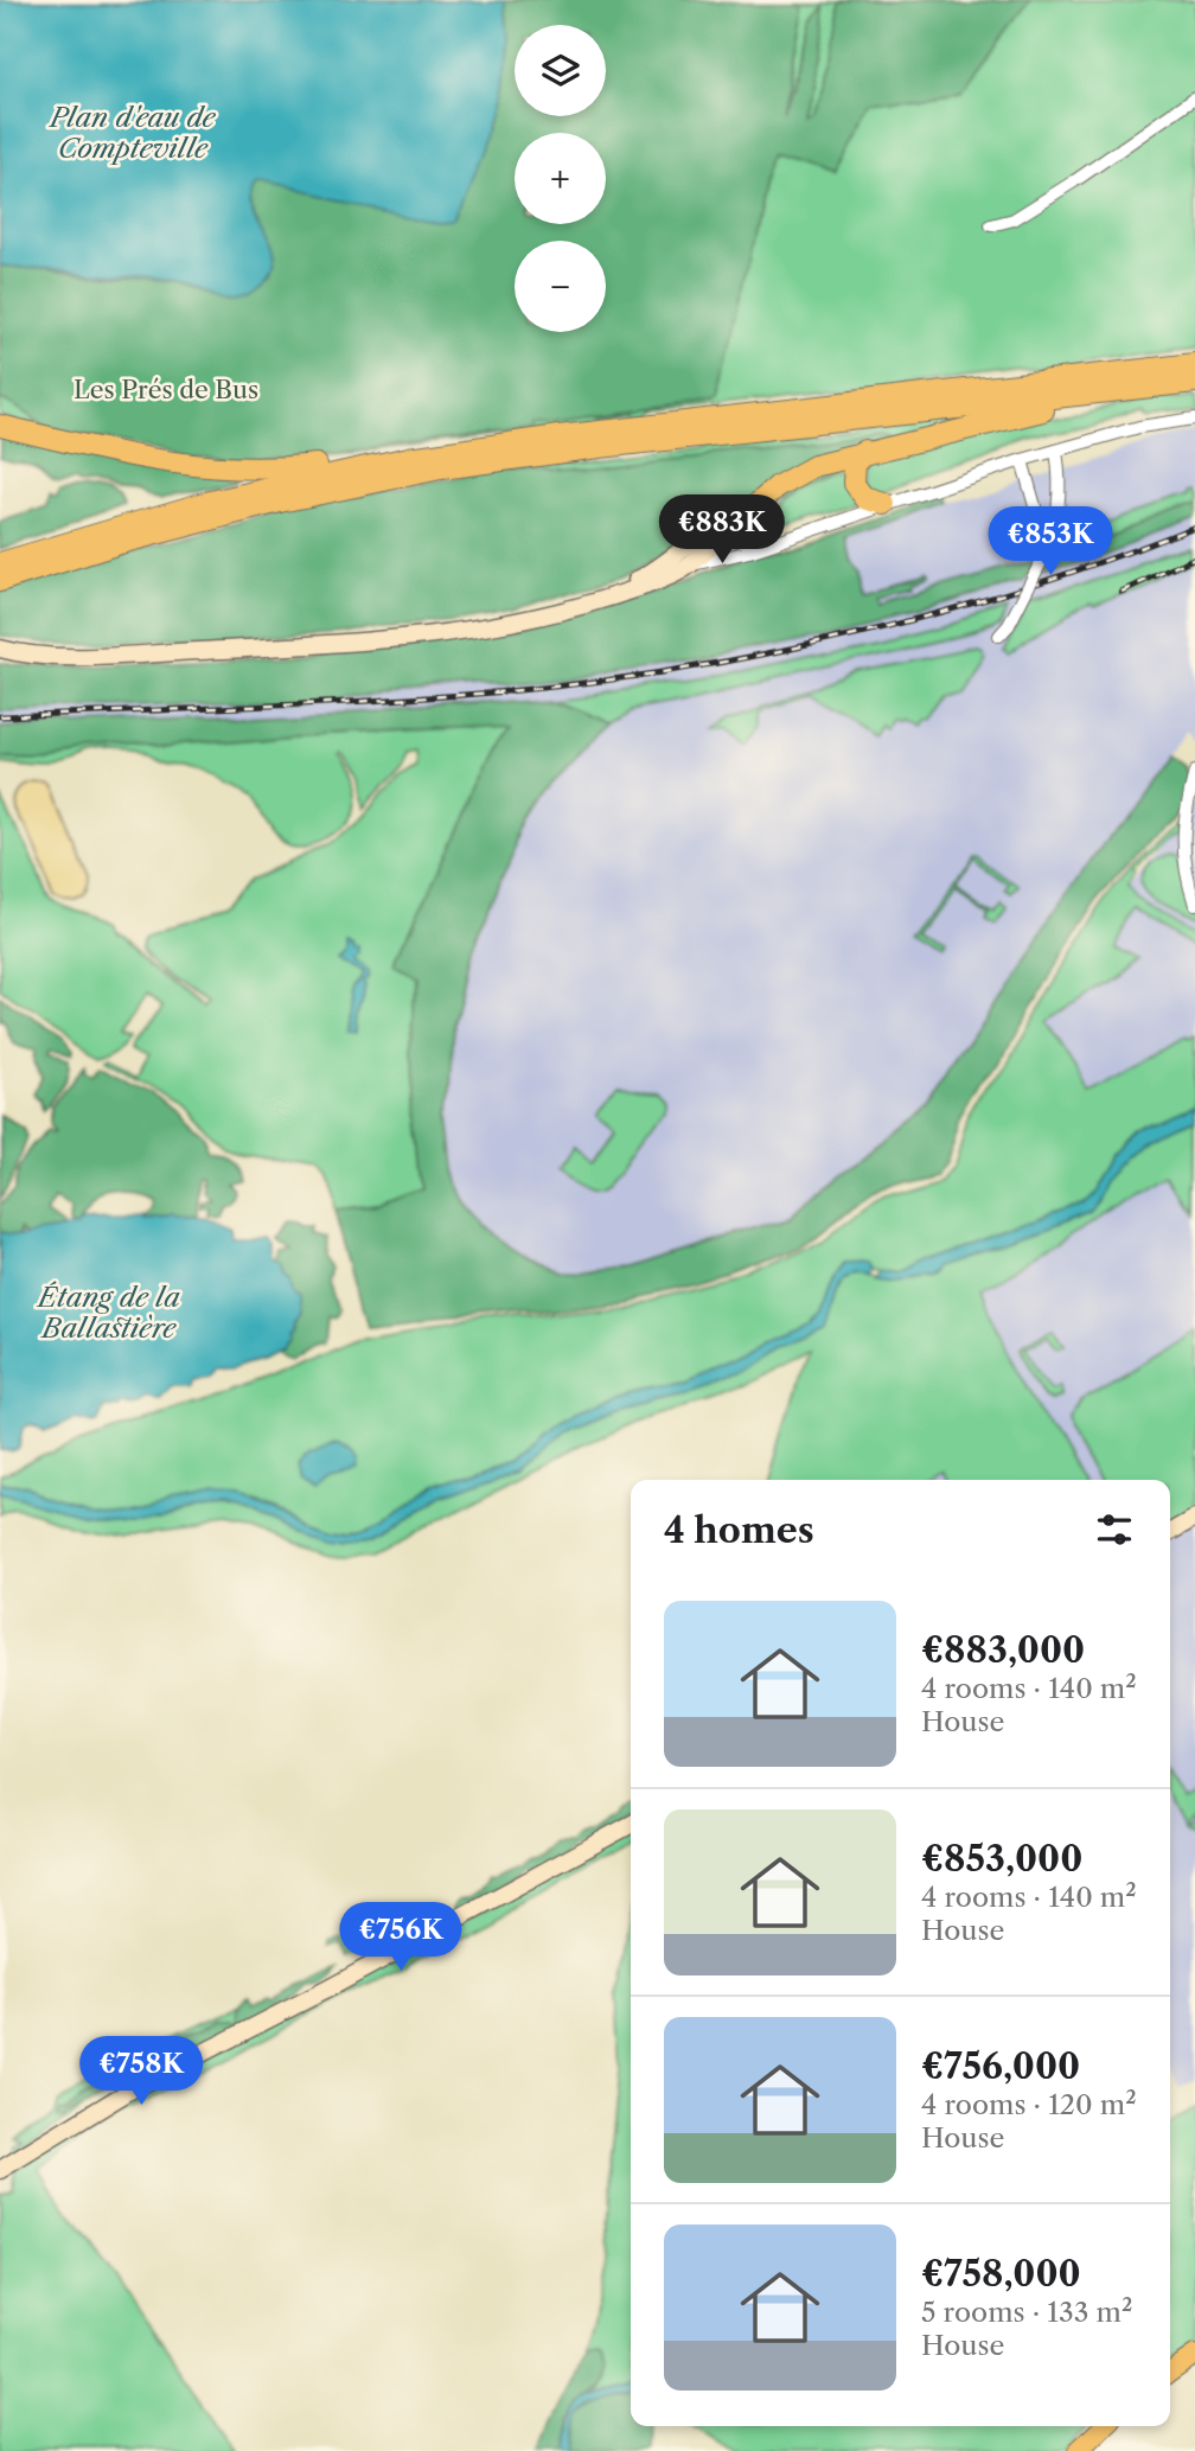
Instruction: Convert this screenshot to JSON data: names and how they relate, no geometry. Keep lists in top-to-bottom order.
{
  "water": ["Plan d'eau de Compteville", "Étang de la Ballastière"],
  "parks": ["Les Prés de Bus"],
  "page": {
    "map_buttons": ["+", "−"],
    "price": [
      "€883K",
      "€853K",
      "€756K",
      "€758K"
    ],
    "heading": "4 homes",
    "list": [
      {
        "name": "€883,000",
        "note": "4 rooms · 140 m² · House"
      },
      {
        "name": "€853,000",
        "note": "4 rooms · 140 m² · House"
      },
      {
        "name": "€756,000",
        "note": "4 rooms · 120 m² · House"
      },
      {
        "name": "€758,000",
        "note": "5 rooms · 133 m² · House"
      }
    ]
  }
}
